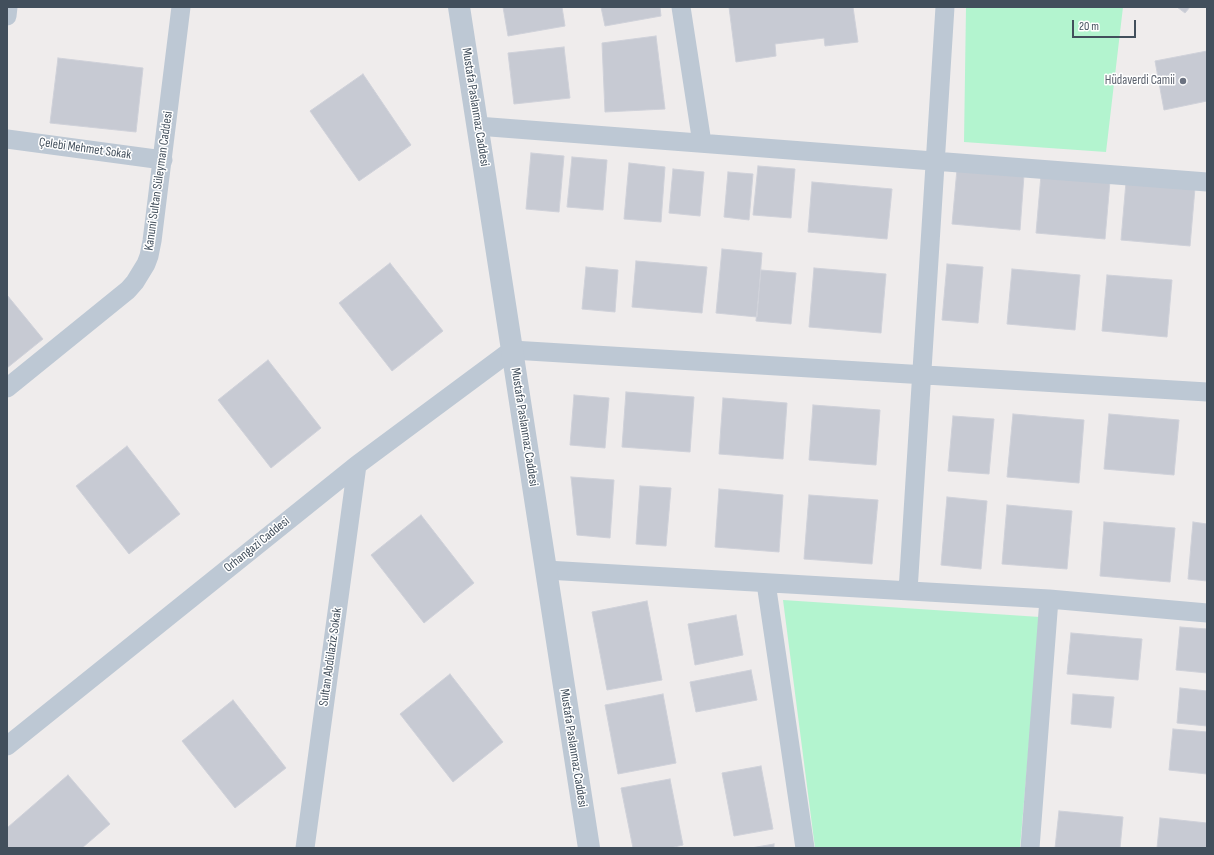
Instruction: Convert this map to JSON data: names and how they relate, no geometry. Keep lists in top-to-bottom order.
{
  "streets": {
    "street": [
      "Mustafa Paslanmaz Caddesi",
      "Çelebi Mehmet Sokak",
      "Kanuni Sultan Süleyman Caddesi",
      "Orhangazi Caddesi",
      "Sultan Abdülaziz Sokak"
    ]
  },
  "crossings": [
    ["Mustafa Paslanmaz Caddesi", "Orhangazi Caddesi"],
    ["Çelebi Mehmet Sokak", "Kanuni Sultan Süleyman Caddesi"],
    ["Orhangazi Caddesi", "Sultan Abdülaziz Sokak"]
  ],
  "places": ["Hüdaverdi Camii"],
  "scale_bar": "20 m"
}
